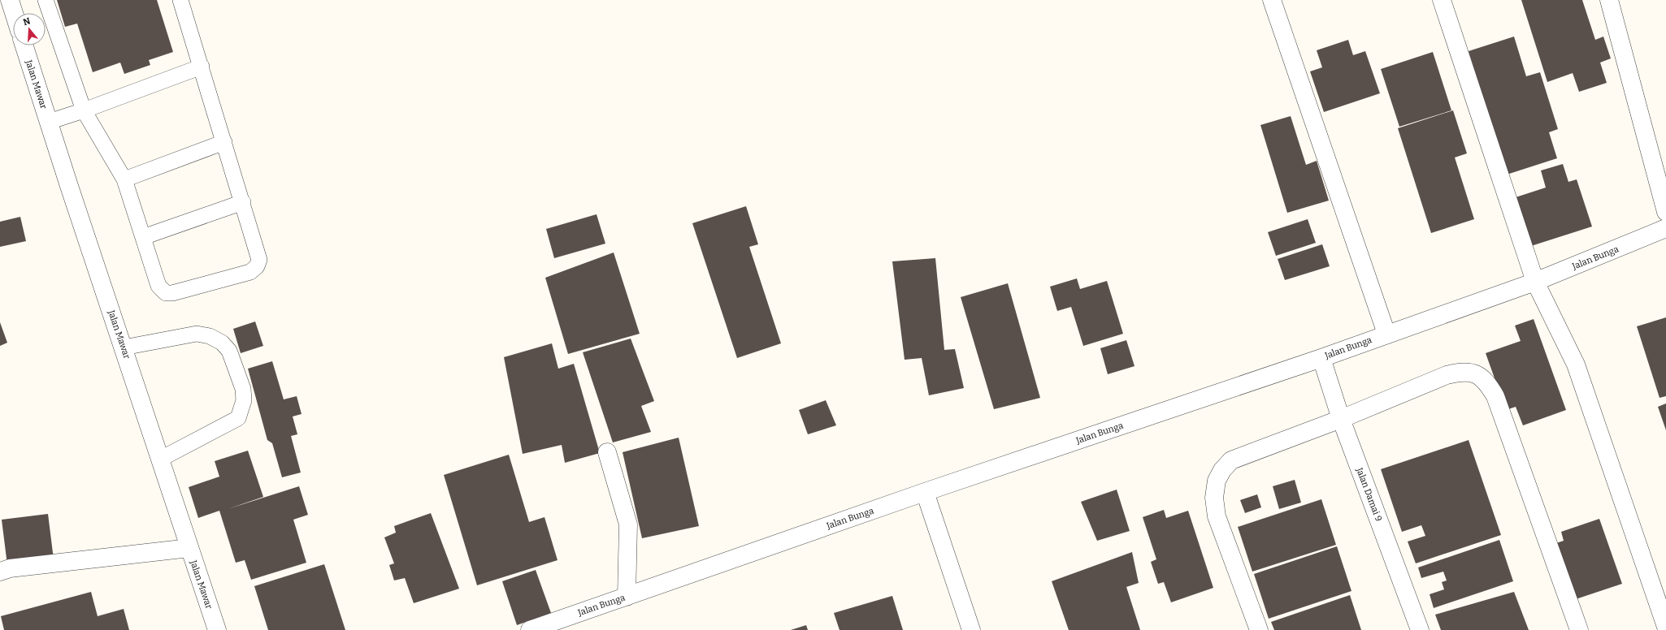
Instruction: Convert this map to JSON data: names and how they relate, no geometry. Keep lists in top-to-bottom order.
{
  "streets": {
    "street": ["Jalan Mawar", "Jalan Bunga", "Jalan Damai 9"]
  },
  "crossings": [
    ["Jalan Bunga", "Jalan Damai 9"]
  ],
  "north": "top"
}
